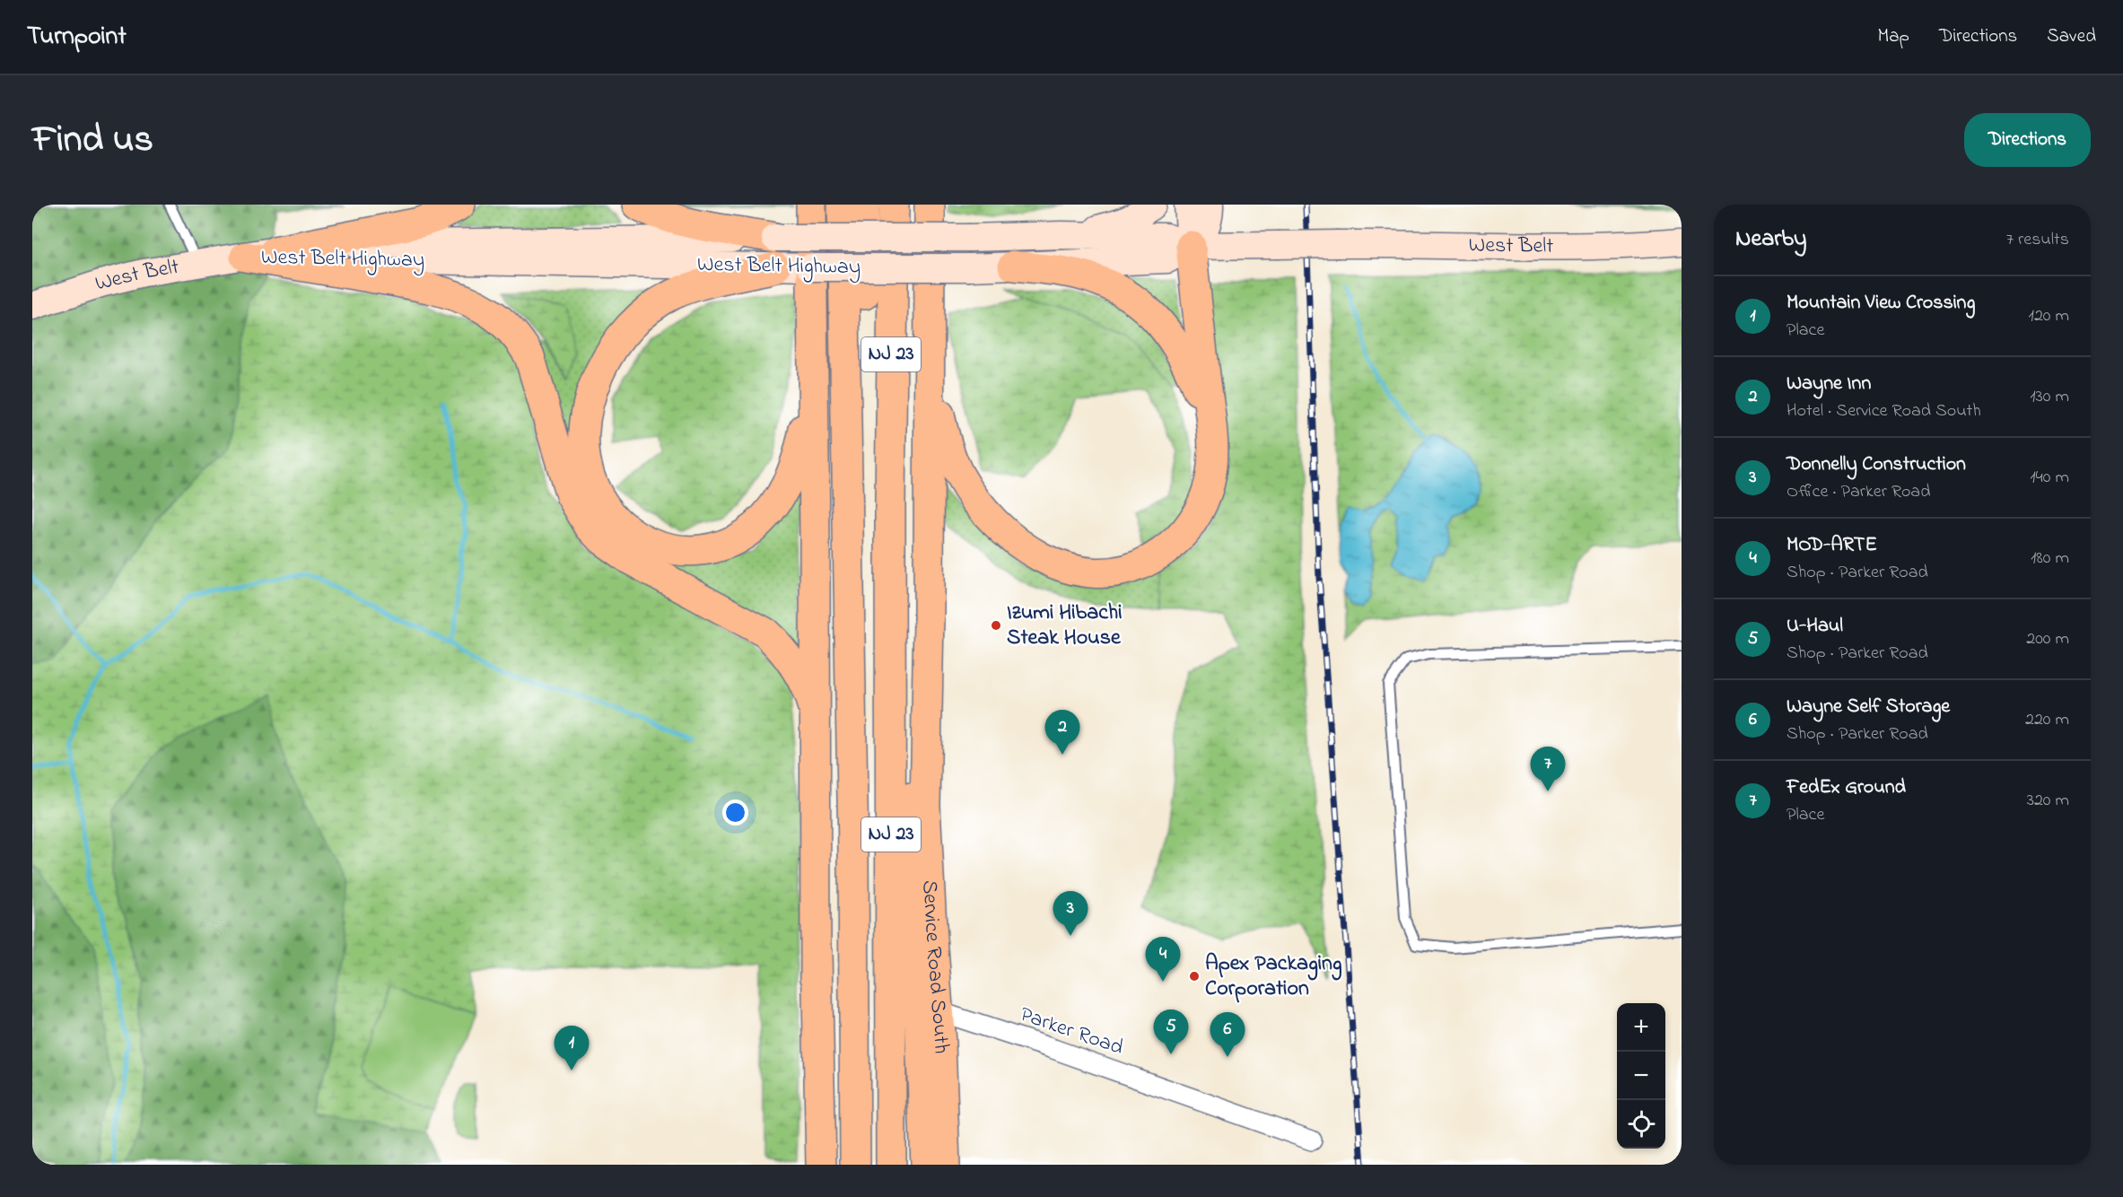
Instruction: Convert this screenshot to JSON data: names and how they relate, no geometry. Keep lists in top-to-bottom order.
{
  "streets": {
    "main road": [
      "West Belt",
      "West Belt Highway",
      "NJ 23",
      "Service Road South"
    ],
    "street": ["Parker Road"]
  },
  "crossings": [
    ["West Belt", "West Belt Highway"],
    ["Service Road South", "Parker Road"]
  ],
  "places": ["Izumi Hibachi Steak House", "Apex Packaging Corporation"],
  "page": {
    "header": "Turnpoint",
    "nav": ["Map", "Directions", "Saved"],
    "title": "Find us",
    "buttons": "Directions",
    "heading": ["Nearby", "7 results"],
    "list": [
      {
        "mark": "1",
        "name": "Mountain View Crossing",
        "note": "Place",
        "value": "120 m"
      },
      {
        "mark": "2",
        "name": "Wayne Inn",
        "note": "Hotel · Service Road South",
        "value": "130 m"
      },
      {
        "mark": "3",
        "name": "Donnelly Construction",
        "note": "Office · Parker Road",
        "value": "140 m"
      },
      {
        "mark": "4",
        "name": "MOD-ARTE",
        "note": "Shop · Parker Road",
        "value": "180 m"
      },
      {
        "mark": "5",
        "name": "U-Haul",
        "note": "Shop · Parker Road",
        "value": "200 m"
      },
      {
        "mark": "6",
        "name": "Wayne Self Storage",
        "note": "Shop · Parker Road",
        "value": "220 m"
      },
      {
        "mark": "7",
        "name": "FedEx Ground",
        "note": "Place",
        "value": "320 m"
      }
    ],
    "pins": [
      "2",
      "7",
      "3",
      "4",
      "5",
      "6",
      "1"
    ],
    "map_buttons": ["+", "−"]
  }
}
